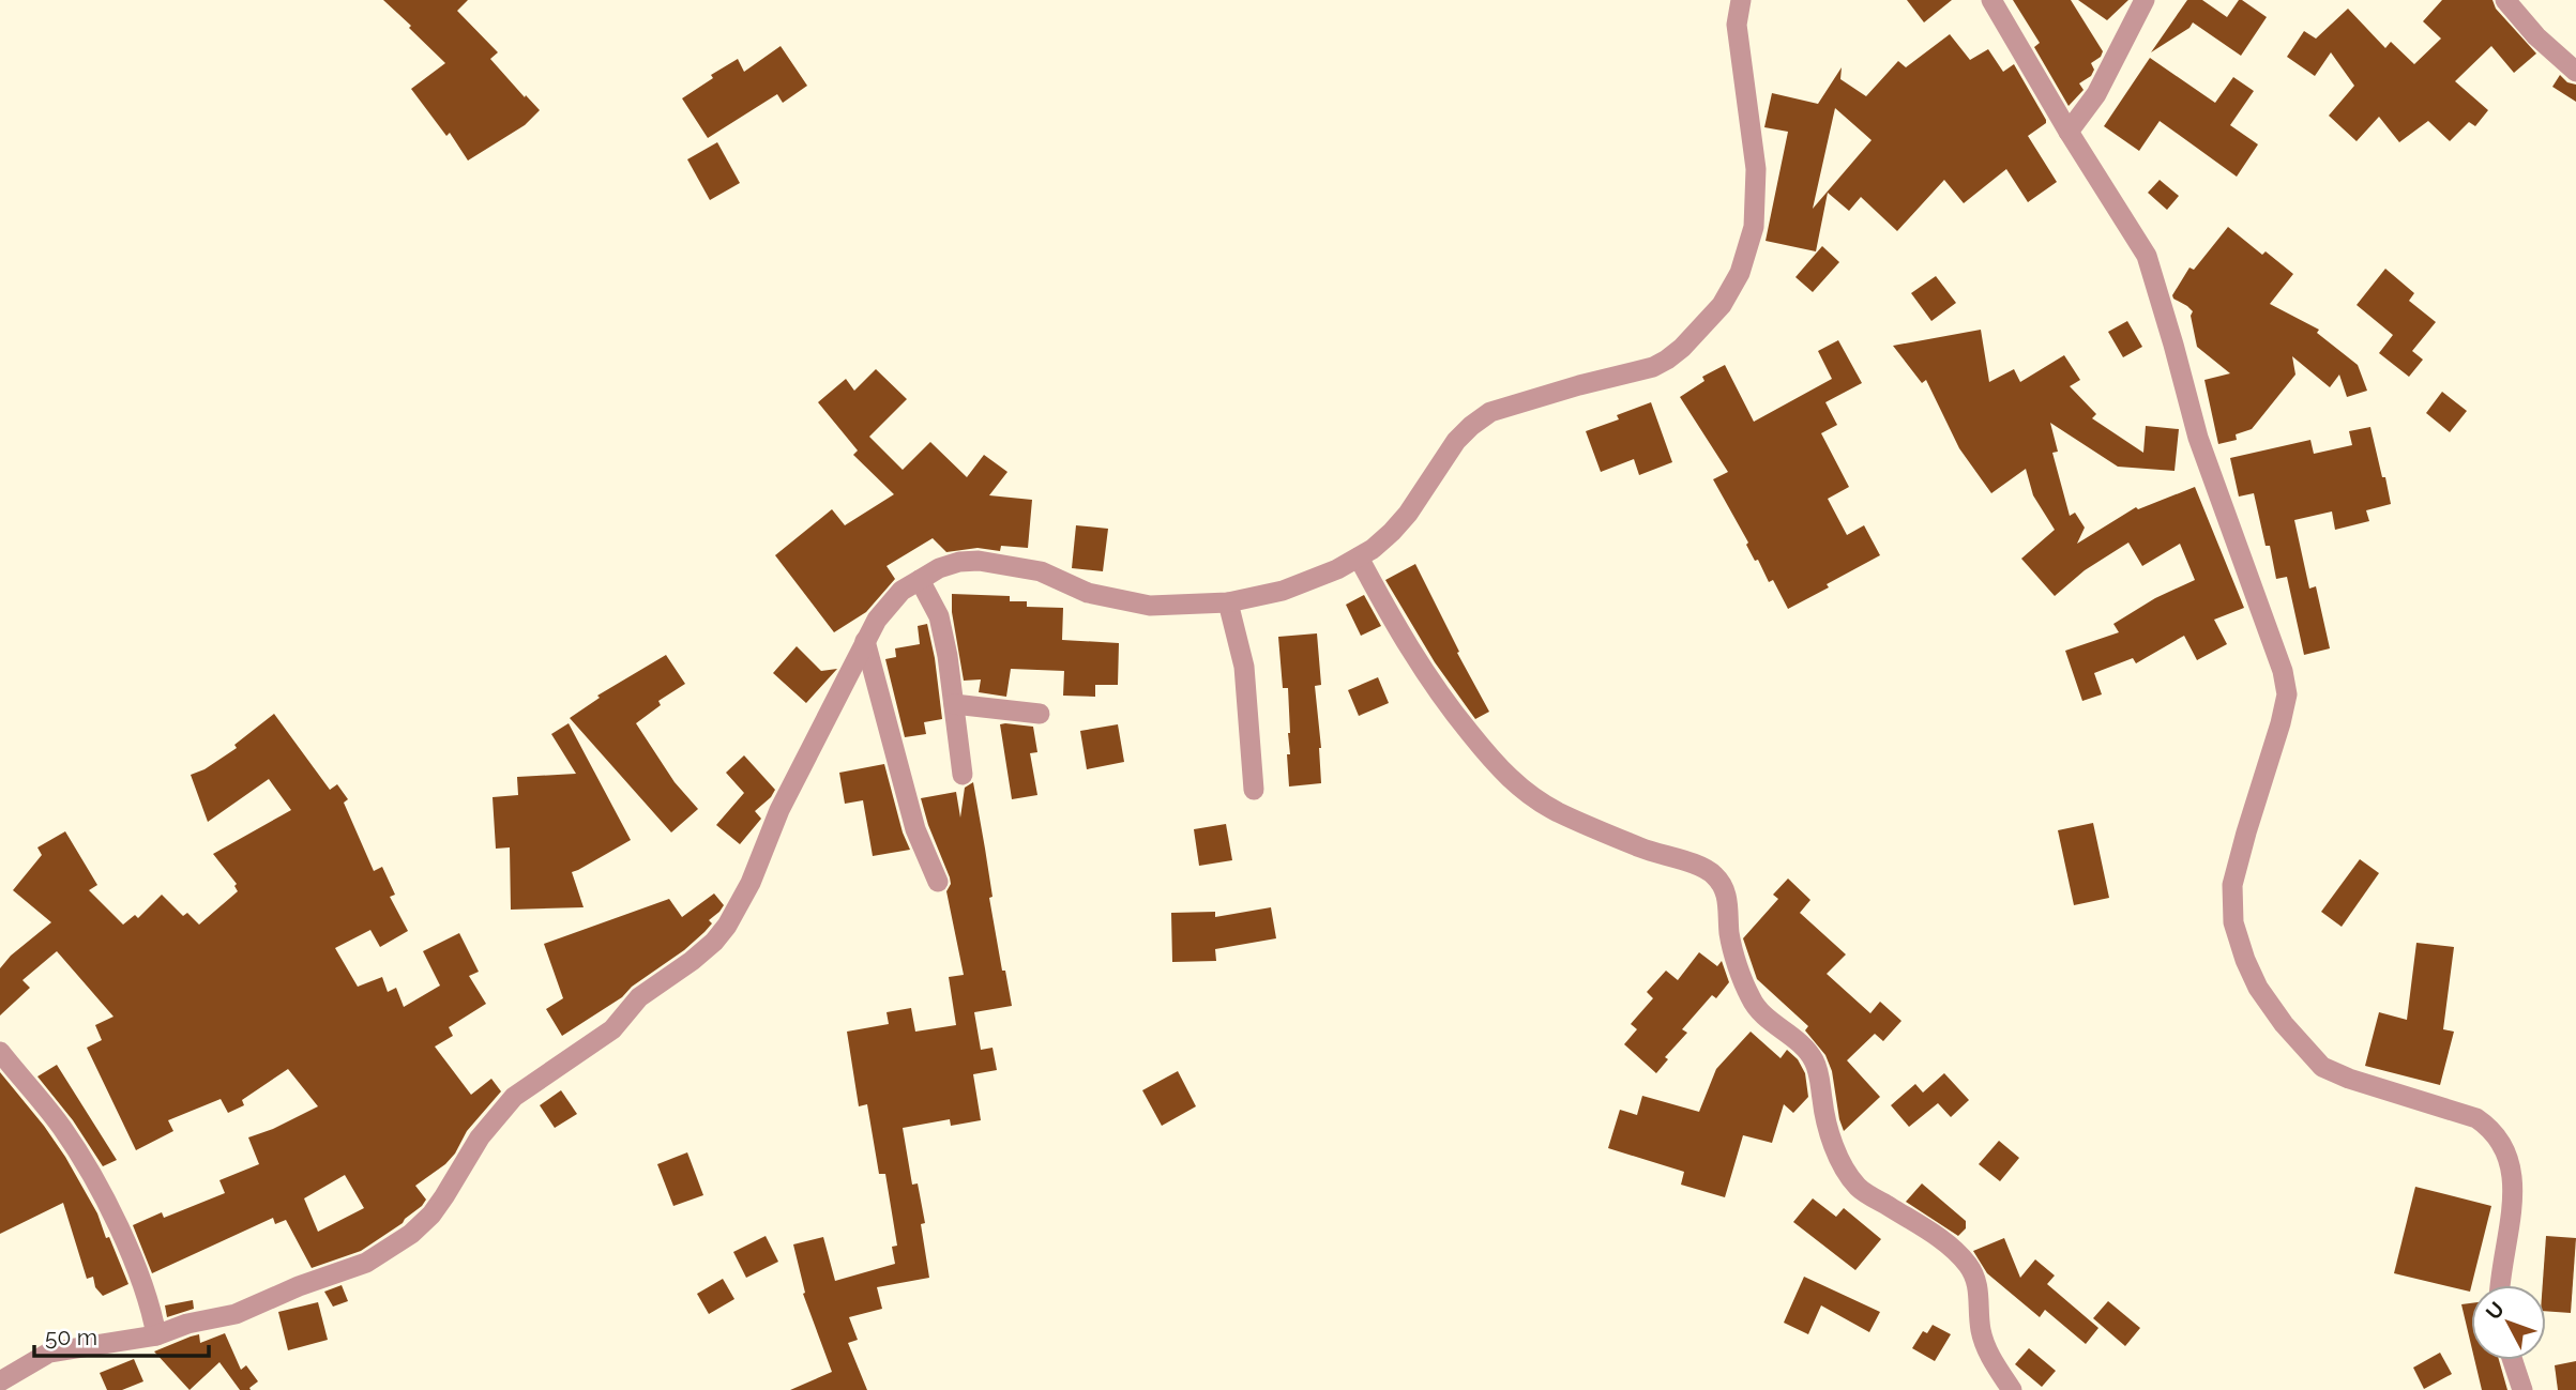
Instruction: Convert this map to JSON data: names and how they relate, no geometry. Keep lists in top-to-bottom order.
{
  "scale_bar": "50 m",
  "north": "top left"
}
